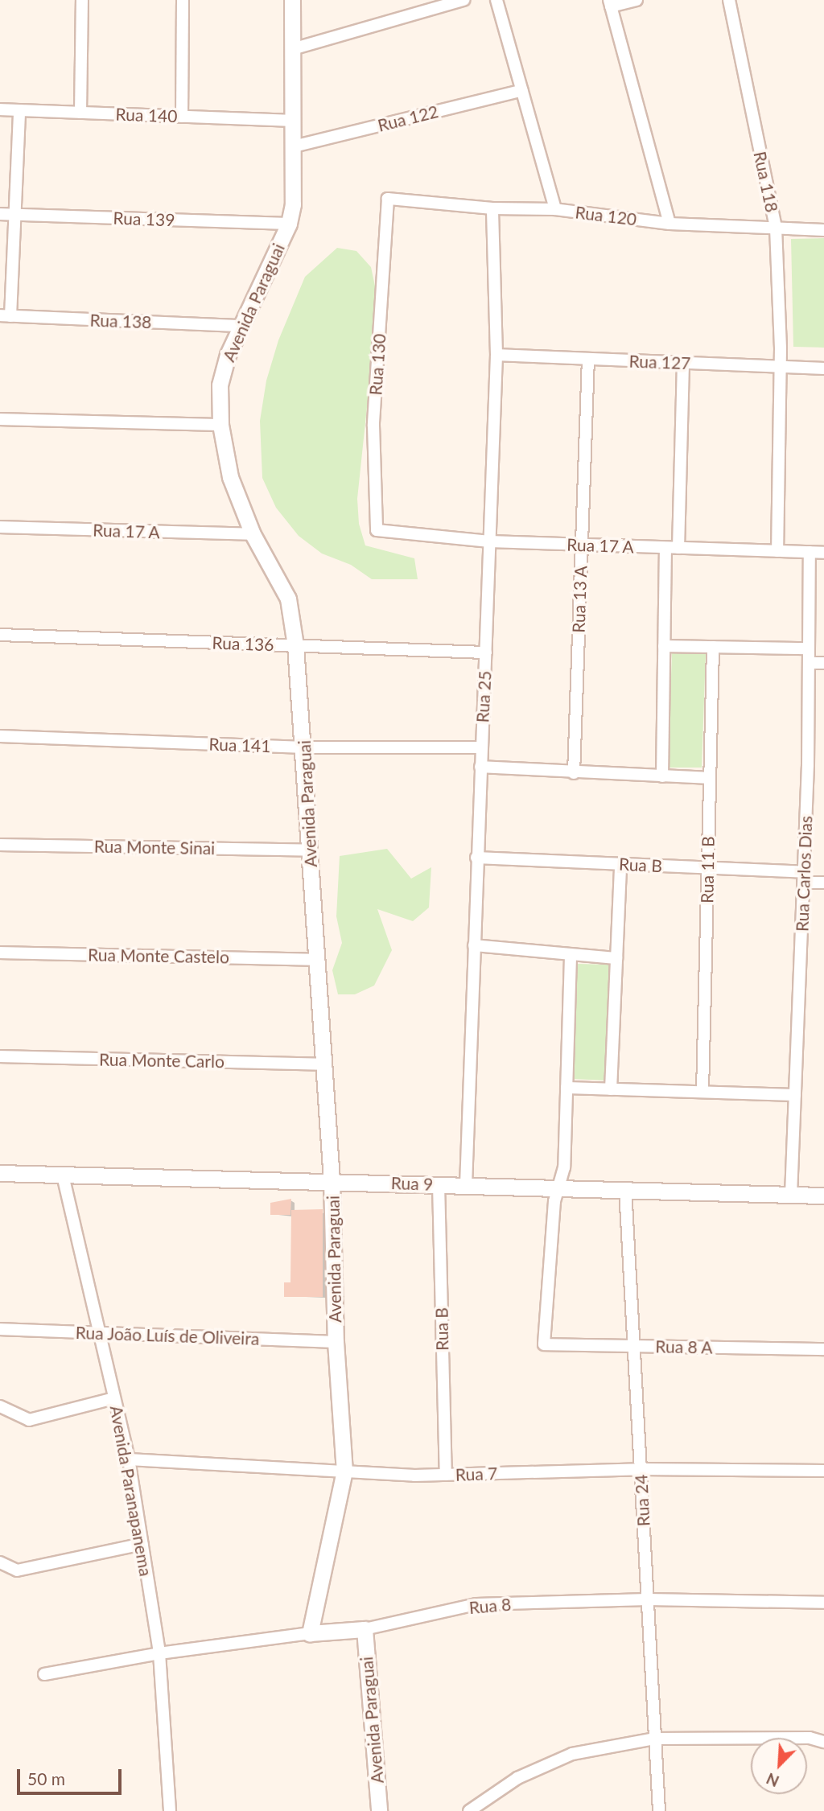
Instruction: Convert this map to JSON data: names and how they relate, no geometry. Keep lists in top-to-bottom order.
{
  "streets": {
    "street": [
      "Rua 140",
      "Rua 122",
      "Rua 118",
      "Rua 120",
      "Rua 139",
      "Avenida Paraguai",
      "Rua 138",
      "Rua 127",
      "Rua 130",
      "Rua 17 A",
      "Rua 13 A",
      "Rua 136",
      "Rua 25",
      "Rua 141",
      "Rua Monte Sinai",
      "Rua B",
      "Rua 11 B",
      "Rua Carlos Dias",
      "Rua Monte Castelo",
      "Rua Monte Carlo",
      "Rua 9",
      "Rua João Luís de Oliveira",
      "Rua 8 A",
      "Rua 7",
      "Avenida Paranapanema",
      "Rua 24",
      "Rua 8"
    ]
  },
  "crossings": [
    ["Rua 140", "Avenida Paraguai"],
    ["Rua 122", "Avenida Paraguai"],
    ["Rua 118", "Rua 120"],
    ["Rua 118", "Rua 127"],
    ["Rua 118", "Rua 17 A"],
    ["Rua 120", "Rua 130"],
    ["Rua 120", "Rua 25"],
    ["Rua 139", "Avenida Paraguai"],
    ["Avenida Paraguai", "Rua 138"],
    ["Avenida Paraguai", "Rua 17 A"],
    ["Avenida Paraguai", "Rua 136"],
    ["Avenida Paraguai", "Rua 141"],
    ["Avenida Paraguai", "Rua Monte Sinai"],
    ["Avenida Paraguai", "Rua Monte Castelo"],
    ["Avenida Paraguai", "Rua Monte Carlo"],
    ["Avenida Paraguai", "Rua 9"],
    ["Avenida Paraguai", "Rua João Luís de Oliveira"],
    ["Avenida Paraguai", "Rua 7"],
    ["Avenida Paraguai", "Rua 8"],
    ["Rua 127", "Rua 13 A"],
    ["Rua 127", "Rua 25"],
    ["Rua 130", "Rua 17 A"],
    ["Rua 17 A", "Rua 13 A"],
    ["Rua 17 A", "Rua 25"],
    ["Rua 17 A", "Rua Carlos Dias"],
    ["Rua 136", "Rua 25"],
    ["Rua 25", "Rua 141"],
    ["Rua 25", "Rua B"],
    ["Rua 25", "Rua 9"],
    ["Rua B", "Rua 11 B"],
    ["Rua B", "Rua Carlos Dias"],
    ["Rua B", "Rua 9"],
    ["Rua B", "Rua 7"],
    ["Rua Carlos Dias", "Rua 9"],
    ["Rua 9", "Rua 8 A"],
    ["Rua 9", "Avenida Paranapanema"],
    ["Rua 9", "Rua 24"],
    ["Rua João Luís de Oliveira", "Avenida Paranapanema"],
    ["Rua 8 A", "Rua 24"],
    ["Rua 7", "Avenida Paranapanema"],
    ["Rua 7", "Rua 24"],
    ["Avenida Paranapanema", "Rua 8"],
    ["Rua 24", "Rua 8"]
  ],
  "scale_bar": "50 m",
  "north": "bottom left"
}
